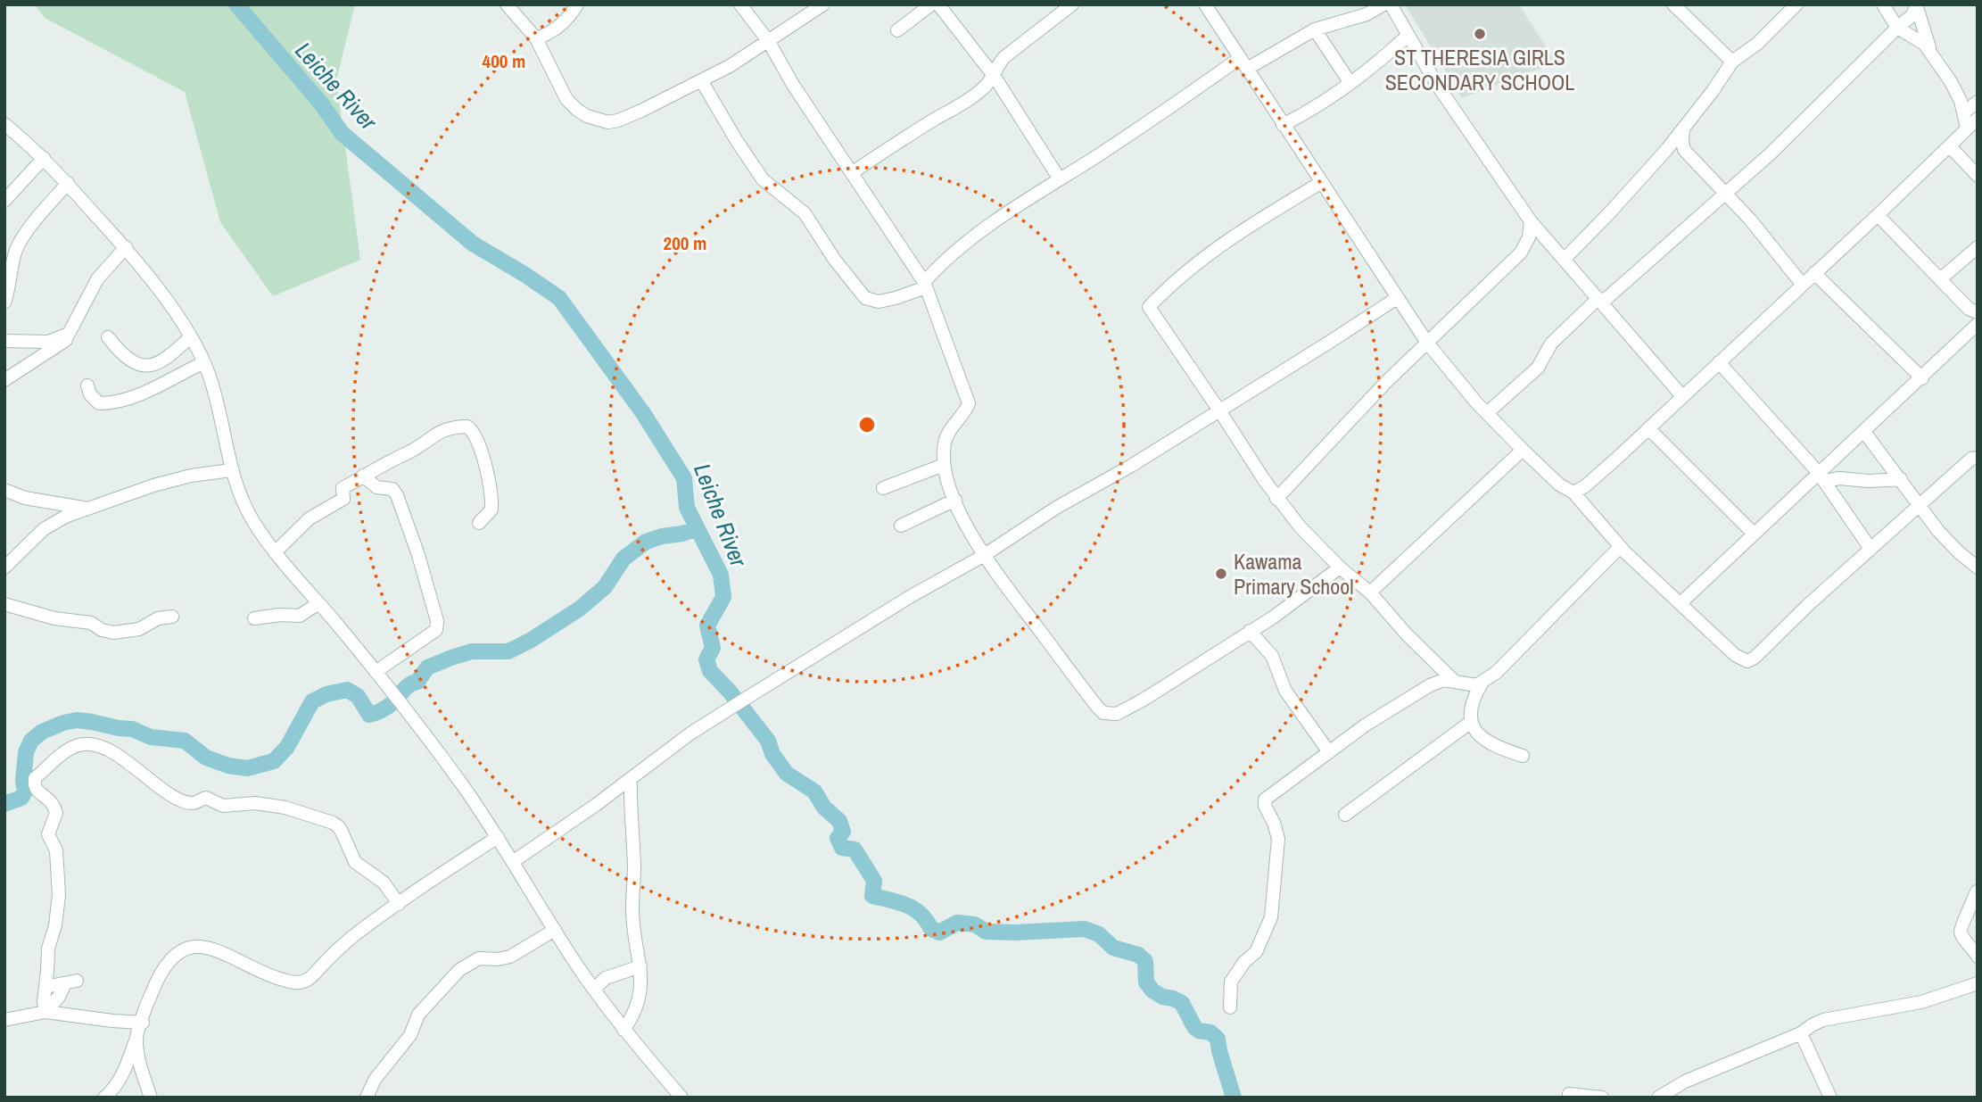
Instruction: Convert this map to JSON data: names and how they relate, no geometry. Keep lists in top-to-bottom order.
{
  "water": ["Leiche River"],
  "places": ["ST THERESIA GIRLS SECONDARY SCHOOL", "Kawama Primary School"],
  "rings": ["400 m", "200 m"]
}
